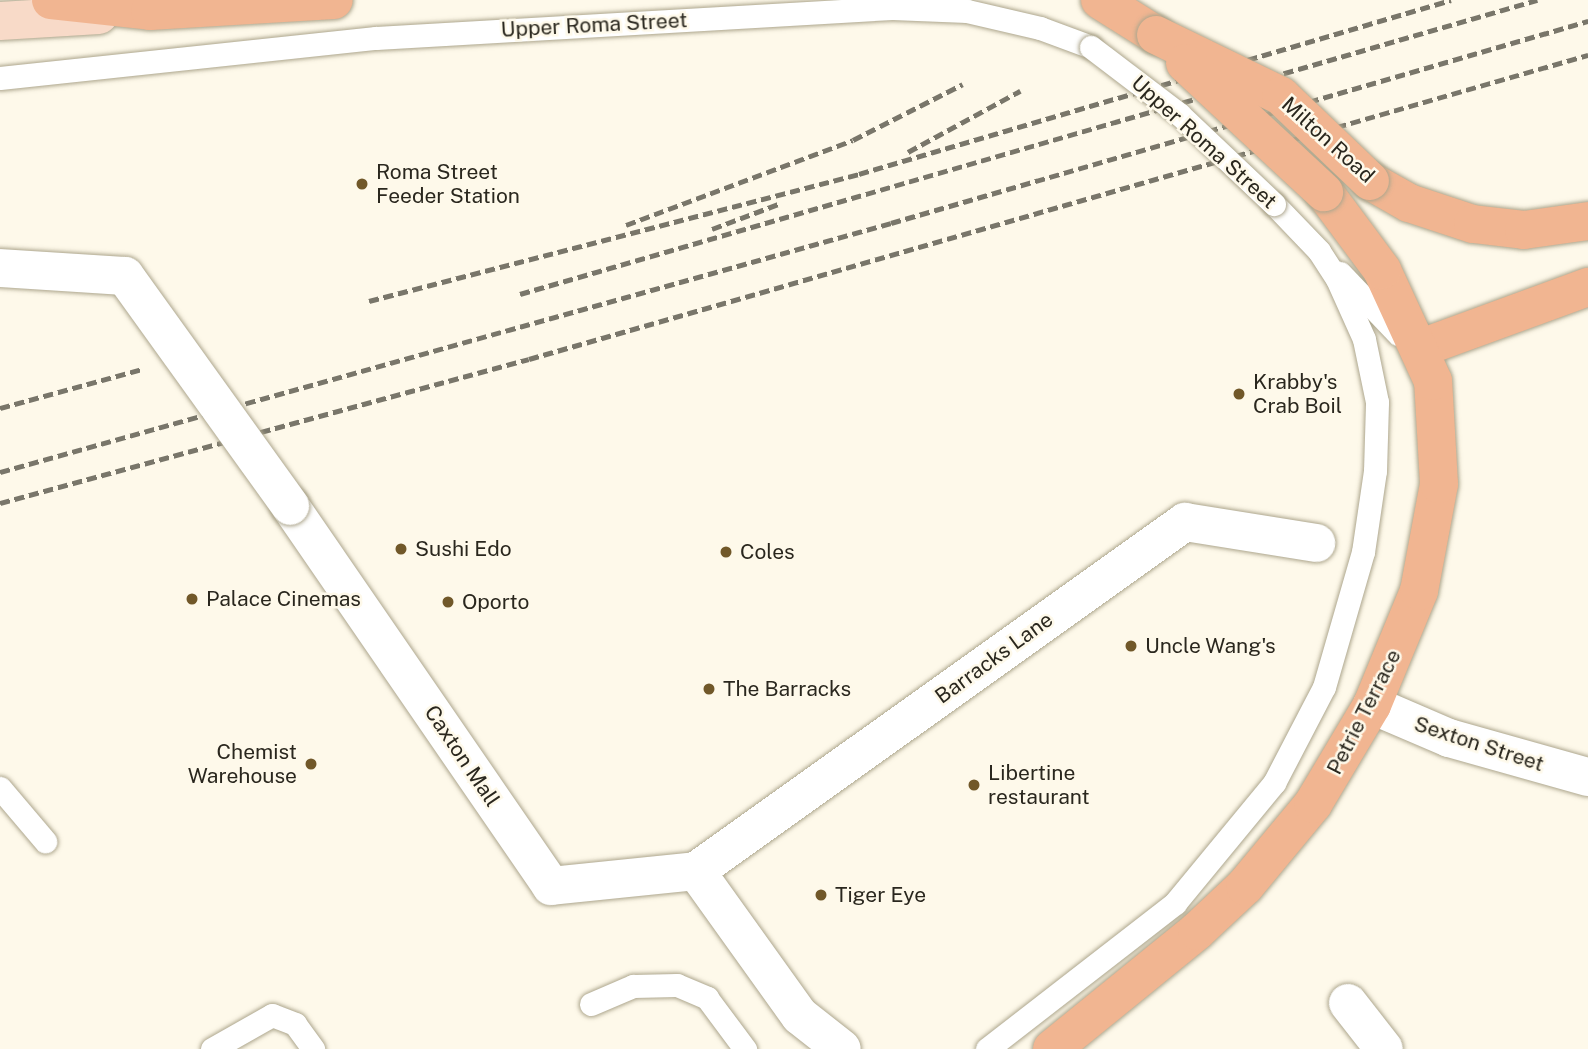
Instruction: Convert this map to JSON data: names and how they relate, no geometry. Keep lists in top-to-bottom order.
{
  "streets": {
    "main road": ["Upper Roma Street", "Milton Road", "Petrie Terrace"],
    "street": ["Barracks Lane", "Sexton Street", "Caxton Mall"]
  },
  "crossings": [
    ["Upper Roma Street", "Milton Road"],
    ["Upper Roma Street", "Petrie Terrace"],
    ["Barracks Lane", "Caxton Mall"],
    ["Petrie Terrace", "Sexton Street"]
  ],
  "places": [
    "Roma Street Feeder Station",
    "Krabby's Crab Boil",
    "Sushi Edo",
    "Coles",
    "Palace Cinemas",
    "Oporto",
    "Uncle Wang's",
    "The Barracks",
    "Chemist Warehouse",
    "Libertine restaurant",
    "Tiger Eye"
  ]
}
